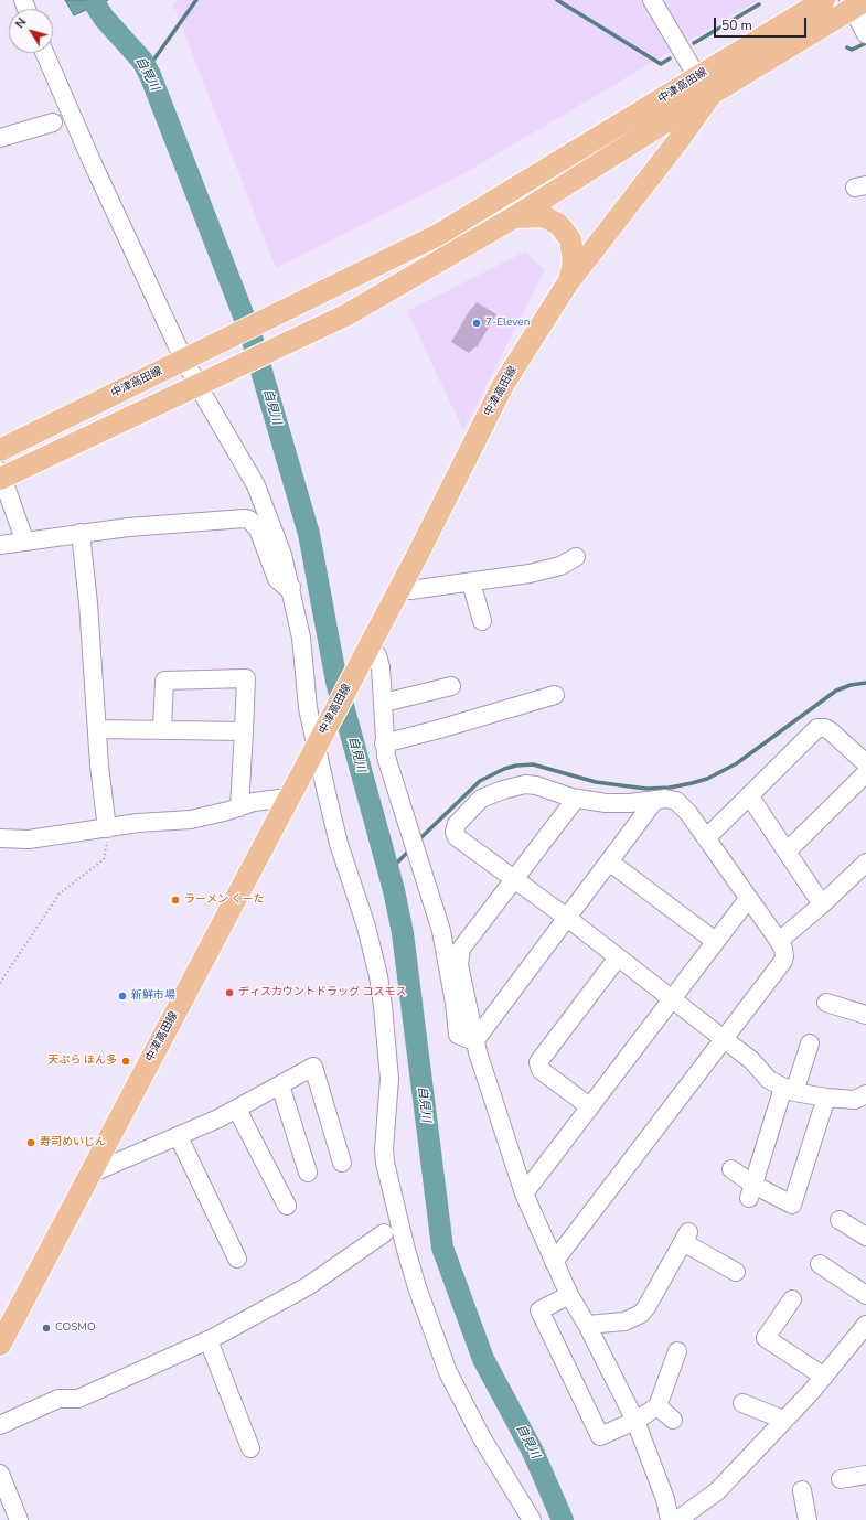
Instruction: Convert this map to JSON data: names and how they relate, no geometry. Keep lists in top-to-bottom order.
{
  "streets": {
    "main road": ["中津高田線"]
  },
  "water": ["自見川"],
  "places": [
    "7-Eleven",
    "ラーメン くーた",
    "ディスカウントドラッグ コスモス",
    "新鮮市場",
    "天ぷら ほん多",
    "寿司めいじん",
    "COSMO"
  ],
  "scale_bar": "50 m",
  "north": "top left"
}
